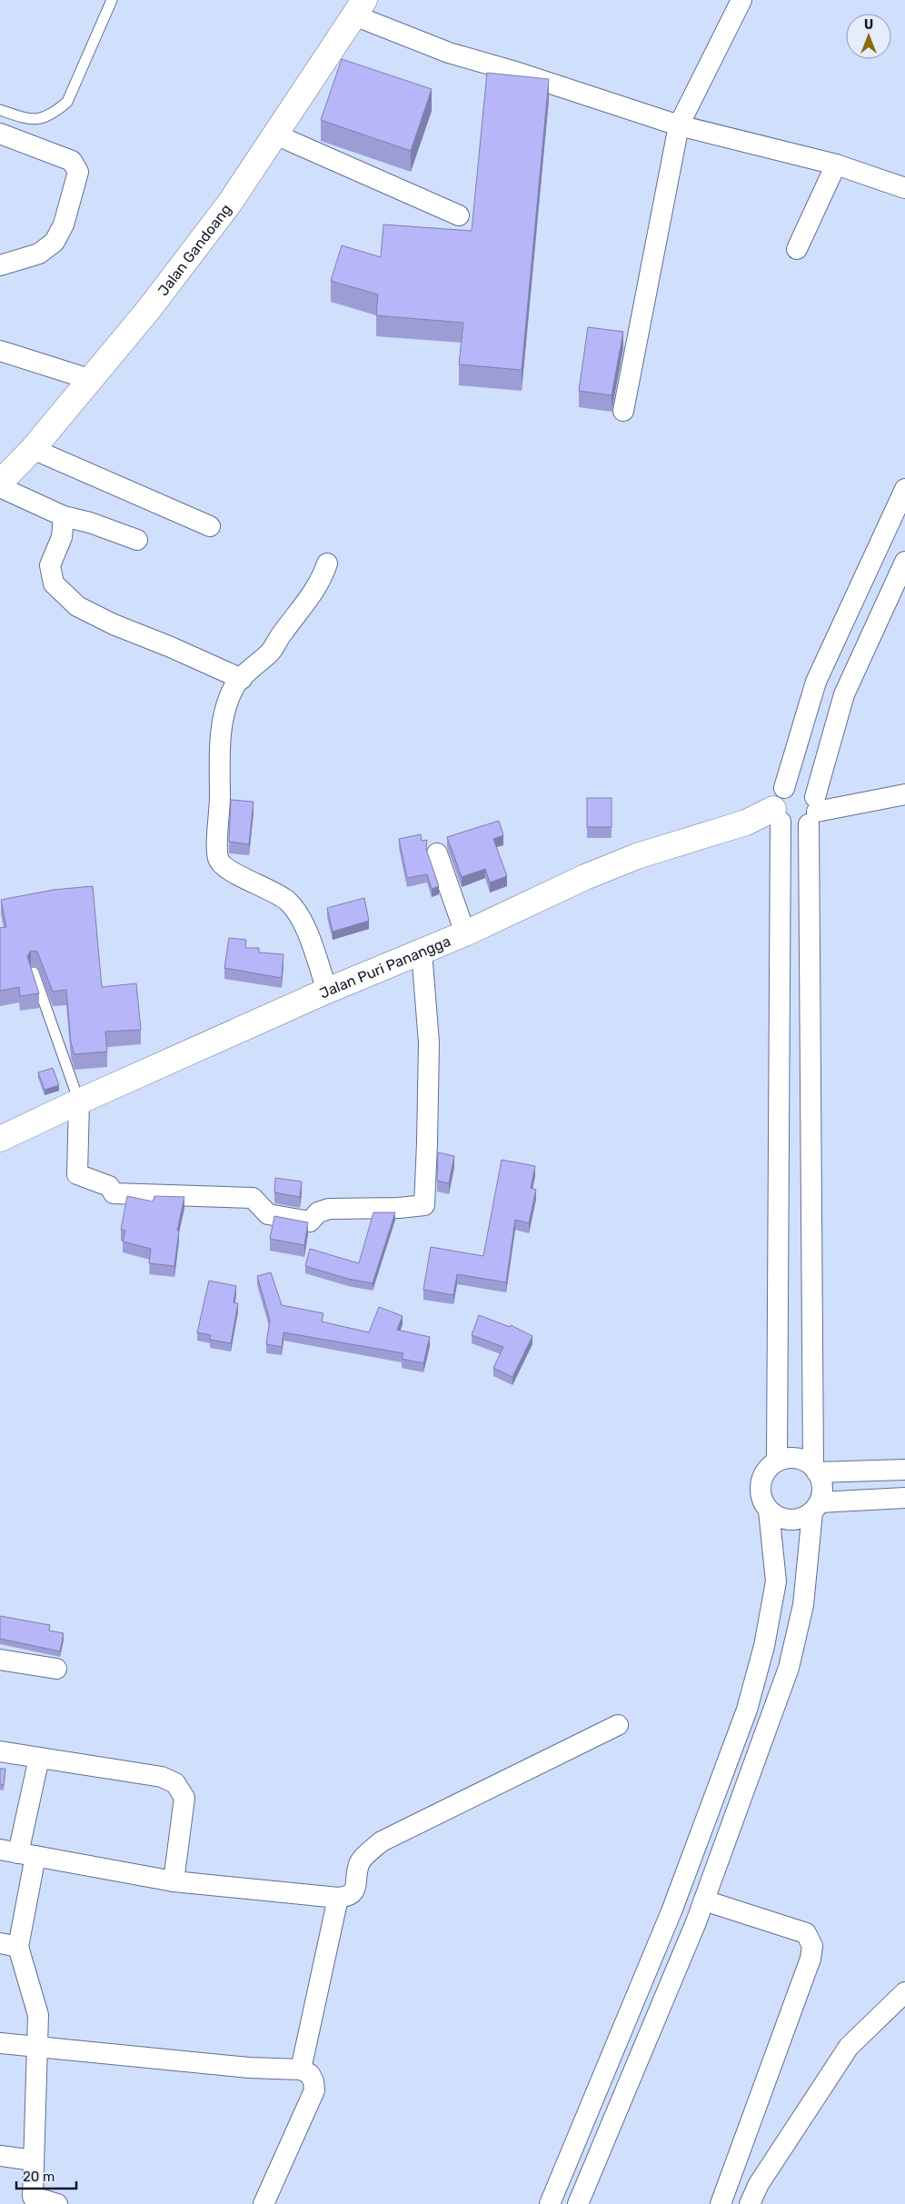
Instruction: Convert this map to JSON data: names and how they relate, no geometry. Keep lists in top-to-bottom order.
{
  "streets": {
    "street": ["Jalan Gandoang", "Jalan Puri Panangga"]
  },
  "scale_bar": "20 m",
  "north": "top"
}
